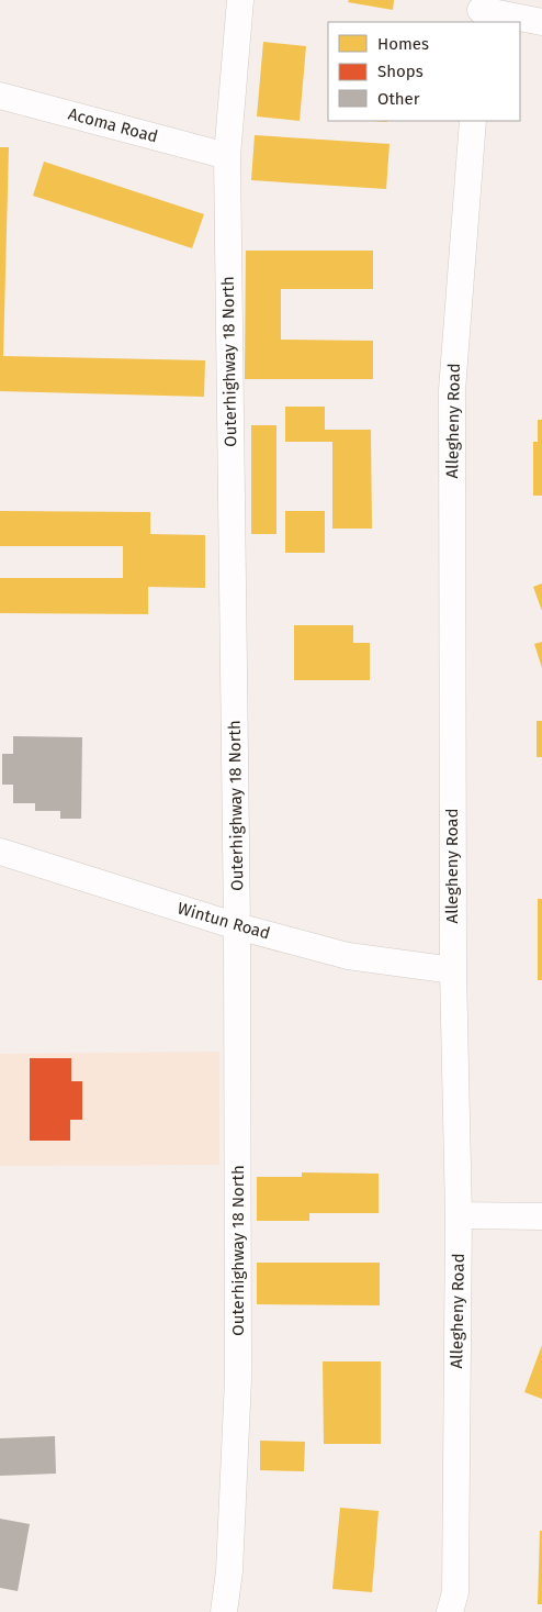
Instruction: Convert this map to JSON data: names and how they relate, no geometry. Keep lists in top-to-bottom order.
{
  "streets": {
    "street": [
      "Acoma Road",
      "Outerhighway 18 North",
      "Allegheny Road",
      "Wintun Road"
    ]
  },
  "crossings": [
    ["Acoma Road", "Outerhighway 18 North"],
    ["Outerhighway 18 North", "Wintun Road"],
    ["Allegheny Road", "Wintun Road"]
  ],
  "legend": ["Homes", "Shops", "Other"]
}
